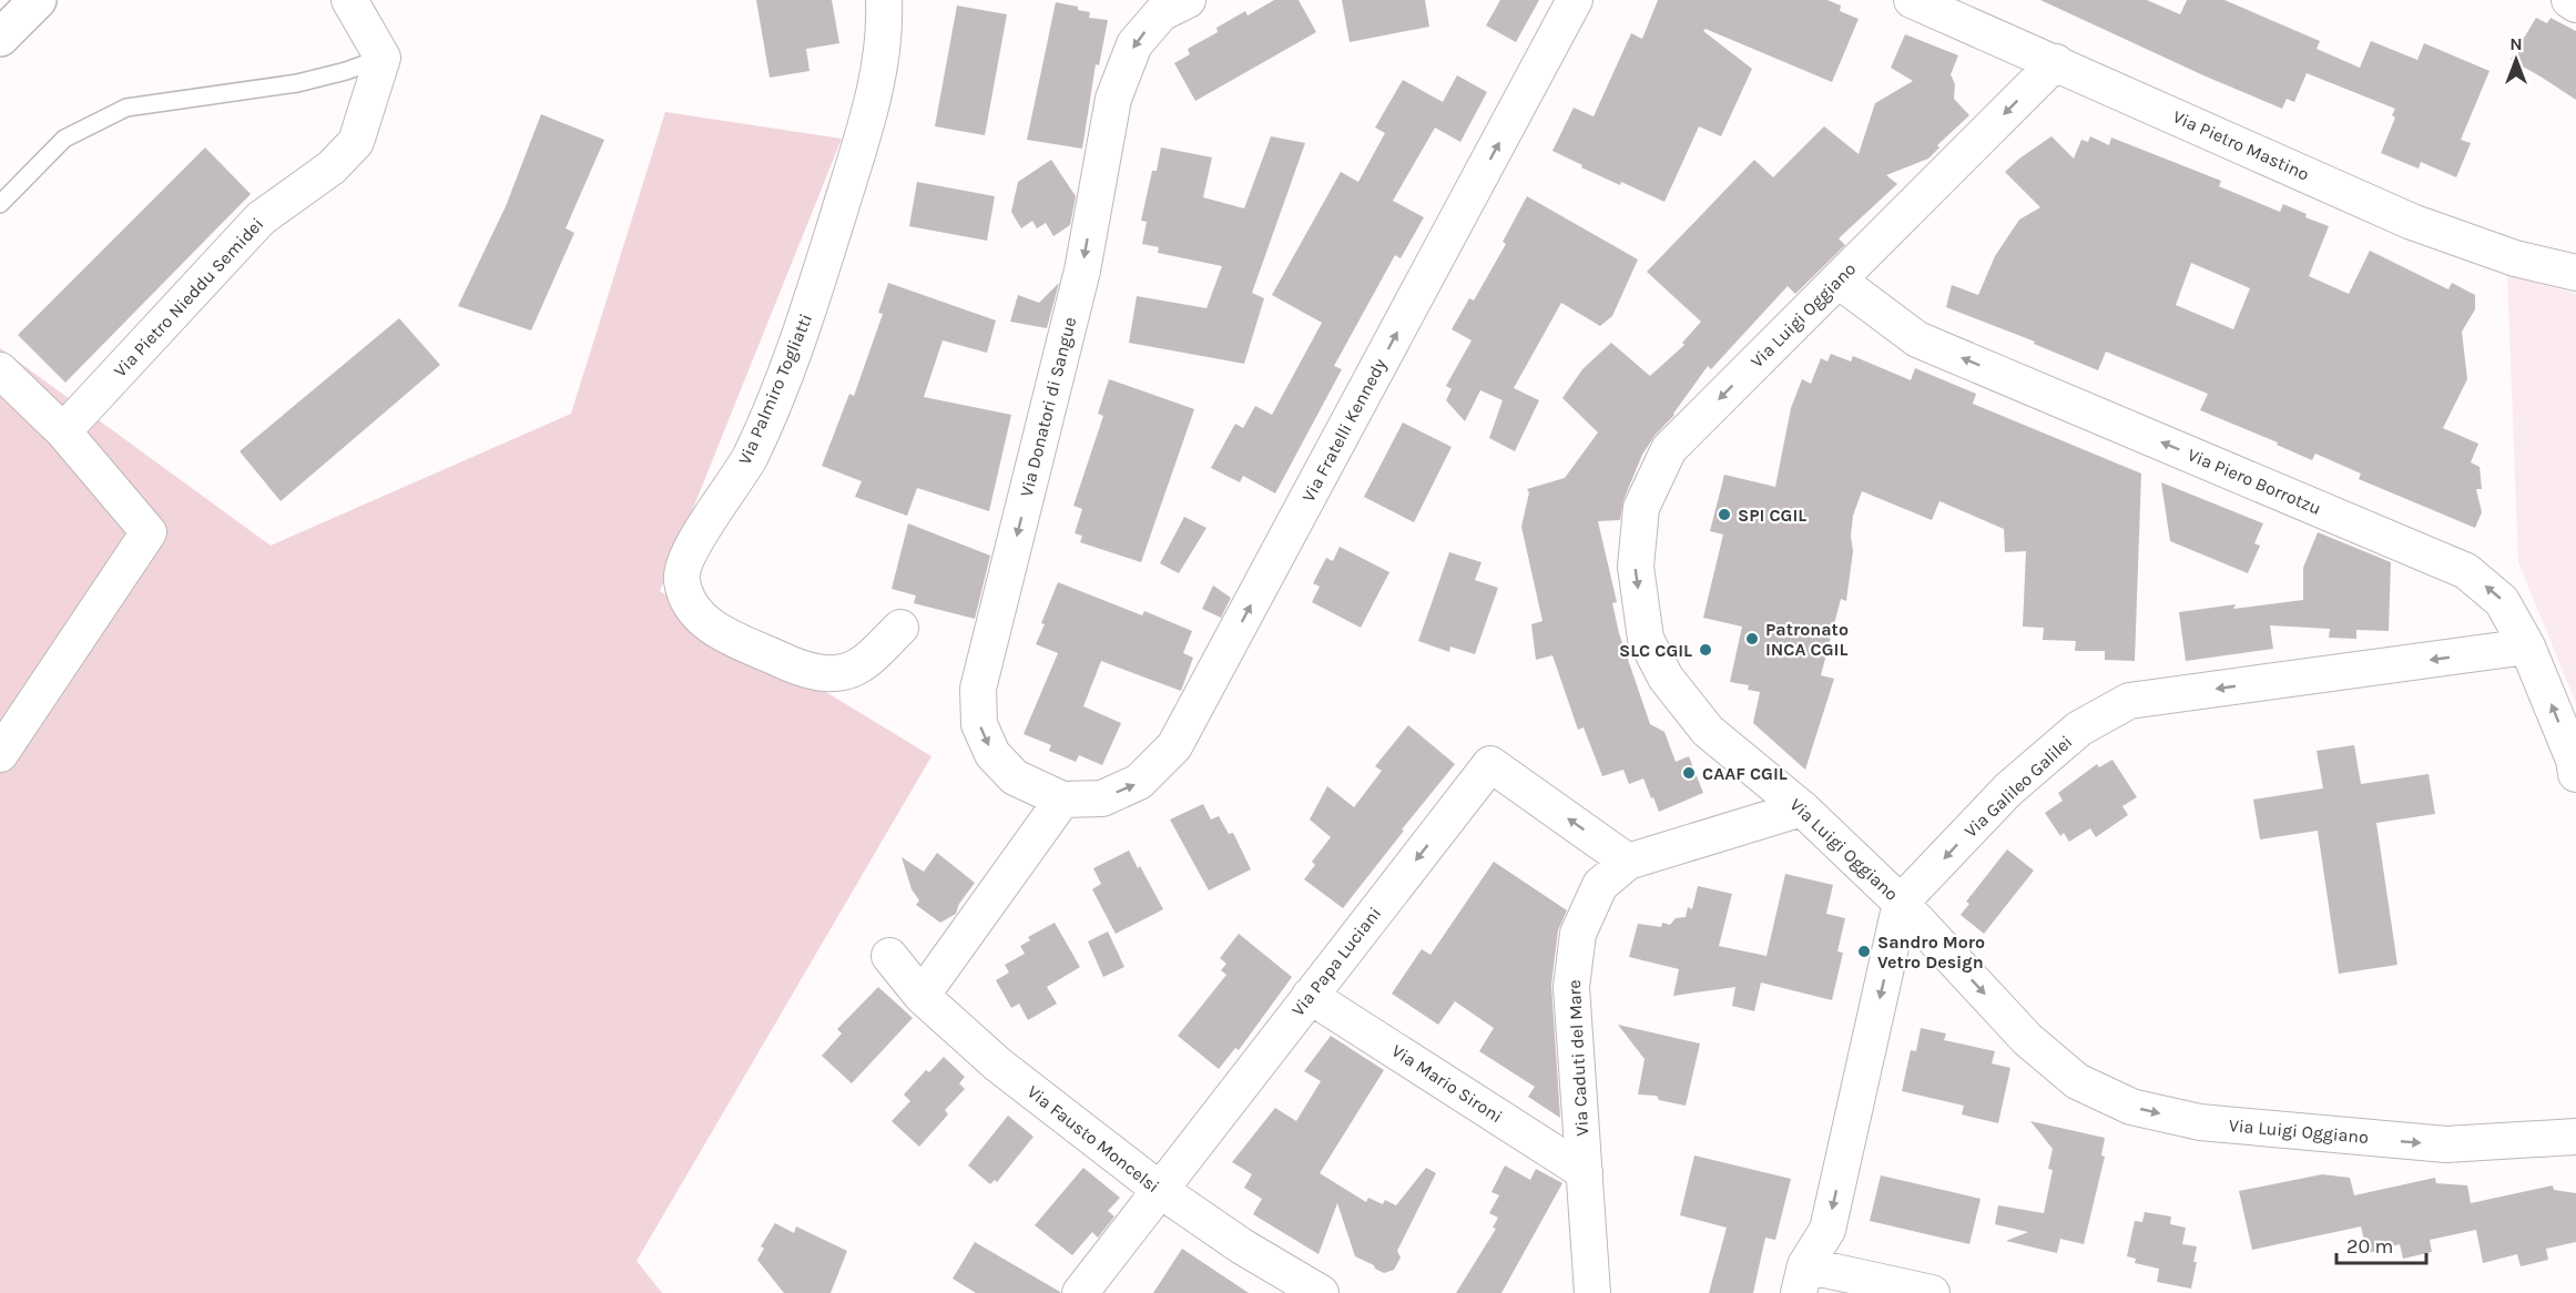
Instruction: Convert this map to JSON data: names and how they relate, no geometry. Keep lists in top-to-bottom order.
{
  "streets": {
    "street": [
      "Via Pietro Mastino",
      "Via Pietro Nieddu Semidei",
      "Via Luigi Oggiano",
      "Via Palmiro Togliatti",
      "Via Donatori di Sangue",
      "Via Fratelli Kennedy",
      "Via Piero Borrotzu",
      "Via Galileo Galilei",
      "Via Papa Luciani",
      "Via Caduti del Mare",
      "Via Mario Sironi",
      "Via Fausto Moncelsi"
    ]
  },
  "crossings": [
    ["Via Pietro Mastino", "Via Luigi Oggiano"],
    ["Via Luigi Oggiano", "Via Piero Borrotzu"],
    ["Via Luigi Oggiano", "Via Galileo Galilei"],
    ["Via Luigi Oggiano", "Via Caduti del Mare"],
    ["Via Donatori di Sangue", "Via Fratelli Kennedy"],
    ["Via Piero Borrotzu", "Via Galileo Galilei"],
    ["Via Papa Luciani", "Via Caduti del Mare"],
    ["Via Papa Luciani", "Via Mario Sironi"],
    ["Via Papa Luciani", "Via Fausto Moncelsi"],
    ["Via Caduti del Mare", "Via Mario Sironi"]
  ],
  "one_way": [
    "Via Donatori di Sangue",
    "Via Fratelli Kennedy",
    "Via Piero Borrotzu",
    "Via Galileo Galilei"
  ],
  "places": [
    "SPI CGIL",
    "Patronato INCA CGIL",
    "SLC CGIL",
    "CAAF CGIL",
    "Sandro Moro Vetro Design"
  ],
  "scale_bar": "20 m",
  "north": "top"
}
